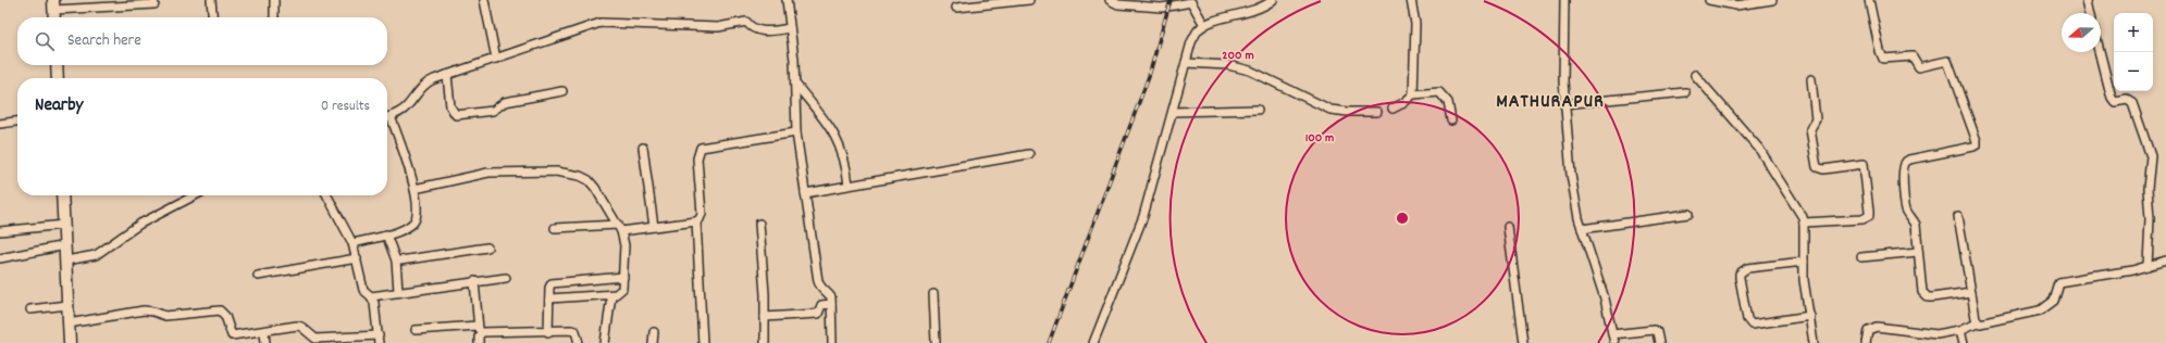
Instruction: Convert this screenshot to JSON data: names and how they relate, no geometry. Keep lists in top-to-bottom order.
{
  "districts": ["MATHURAPUR"],
  "north": "left",
  "page": {
    "map_buttons": ["+", "−"],
    "search": "Search here",
    "heading": ["Nearby", "0 results"]
  },
  "rings": ["200 m", "100 m"]
}
